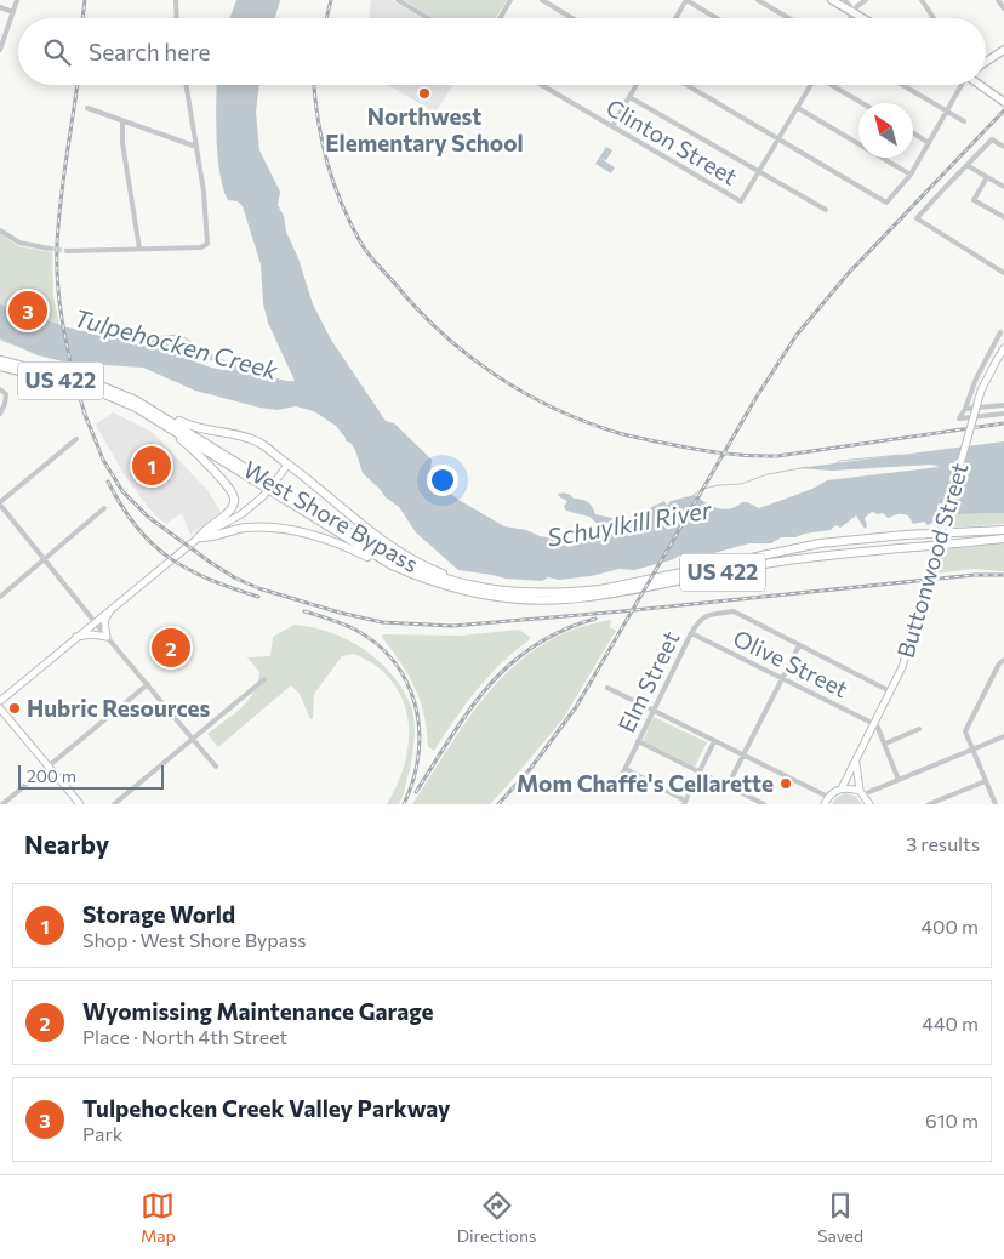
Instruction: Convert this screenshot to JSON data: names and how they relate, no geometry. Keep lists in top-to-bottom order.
{
  "streets": {
    "highway": ["US 422", "West Shore Bypass"],
    "street": [
      "Clinton Street",
      "Buttonwood Street",
      "Olive Street",
      "Elm Street"
    ]
  },
  "crossings": [
    ["Buttonwood Street", "Olive Street"],
    ["Olive Street", "Elm Street"]
  ],
  "water": ["Tulpehocken Creek", "Schuylkill River"],
  "places": ["Northwest Elementary School", "Hubric Resources", "Mom Chaffe's Cellarette"],
  "scale_bar": "200 m",
  "north": "top left",
  "page": {
    "search": "Search here",
    "pins": ["3", "1", "2"],
    "scale": "200 m",
    "heading": ["Nearby", "3 results"],
    "list": [
      {
        "mark": "1",
        "name": "Storage World",
        "note": "Shop · West Shore Bypass",
        "value": "400 m"
      },
      {
        "mark": "2",
        "name": "Wyomissing Maintenance Garage",
        "note": "Place · North 4th Street",
        "value": "440 m"
      },
      {
        "mark": "3",
        "name": "Tulpehocken Creek Valley Parkway",
        "note": "Park",
        "value": "610 m"
      }
    ],
    "nav": ["Map", "Directions", "Saved"]
  }
}
